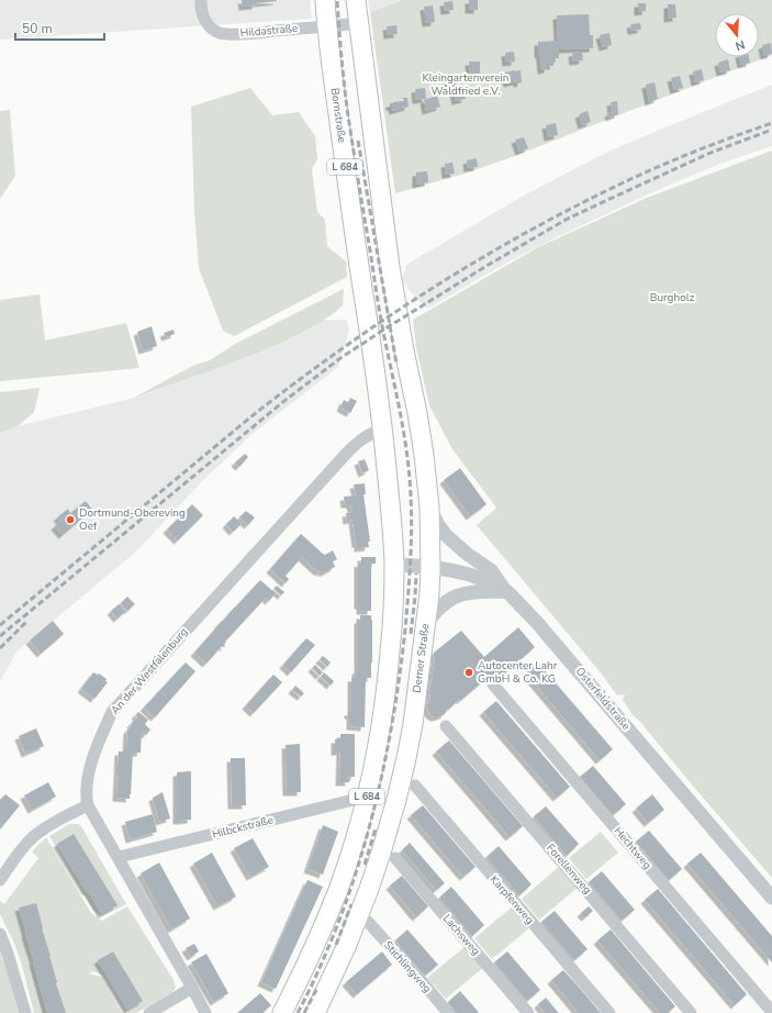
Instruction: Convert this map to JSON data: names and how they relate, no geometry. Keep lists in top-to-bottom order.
{
  "streets": {
    "main road": ["Bornstraße", "L 684", "Derner Straße"],
    "street": [
      "Hildastraße",
      "An der Westfalenburg",
      "Osterfeldstraße",
      "Hilbckstraße",
      "Hechtweg",
      "Forellenweg",
      "Karpfenweg",
      "Lachsweg",
      "Stichlingweg"
    ]
  },
  "crossings": [
    ["Hildastraße", "Bornstraße"],
    ["Hildastraße", "L 684"],
    ["Hildastraße", "Derner Straße"],
    ["Bornstraße", "L 684"],
    ["Bornstraße", "An der Westfalenburg"],
    ["L 684", "Derner Straße"],
    ["L 684", "An der Westfalenburg"],
    ["L 684", "Osterfeldstraße"],
    ["L 684", "Hilbckstraße"],
    ["Derner Straße", "Osterfeldstraße"],
    ["An der Westfalenburg", "Hilbckstraße"]
  ],
  "parks": ["Kleingartenverein Waldfried e.V.", "Burgholz"],
  "places": ["Dortmund-Obereving Oef", "Autocenter Lahr GmbH & Co. KG"],
  "scale_bar": "50 m",
  "north": "bottom"
}
